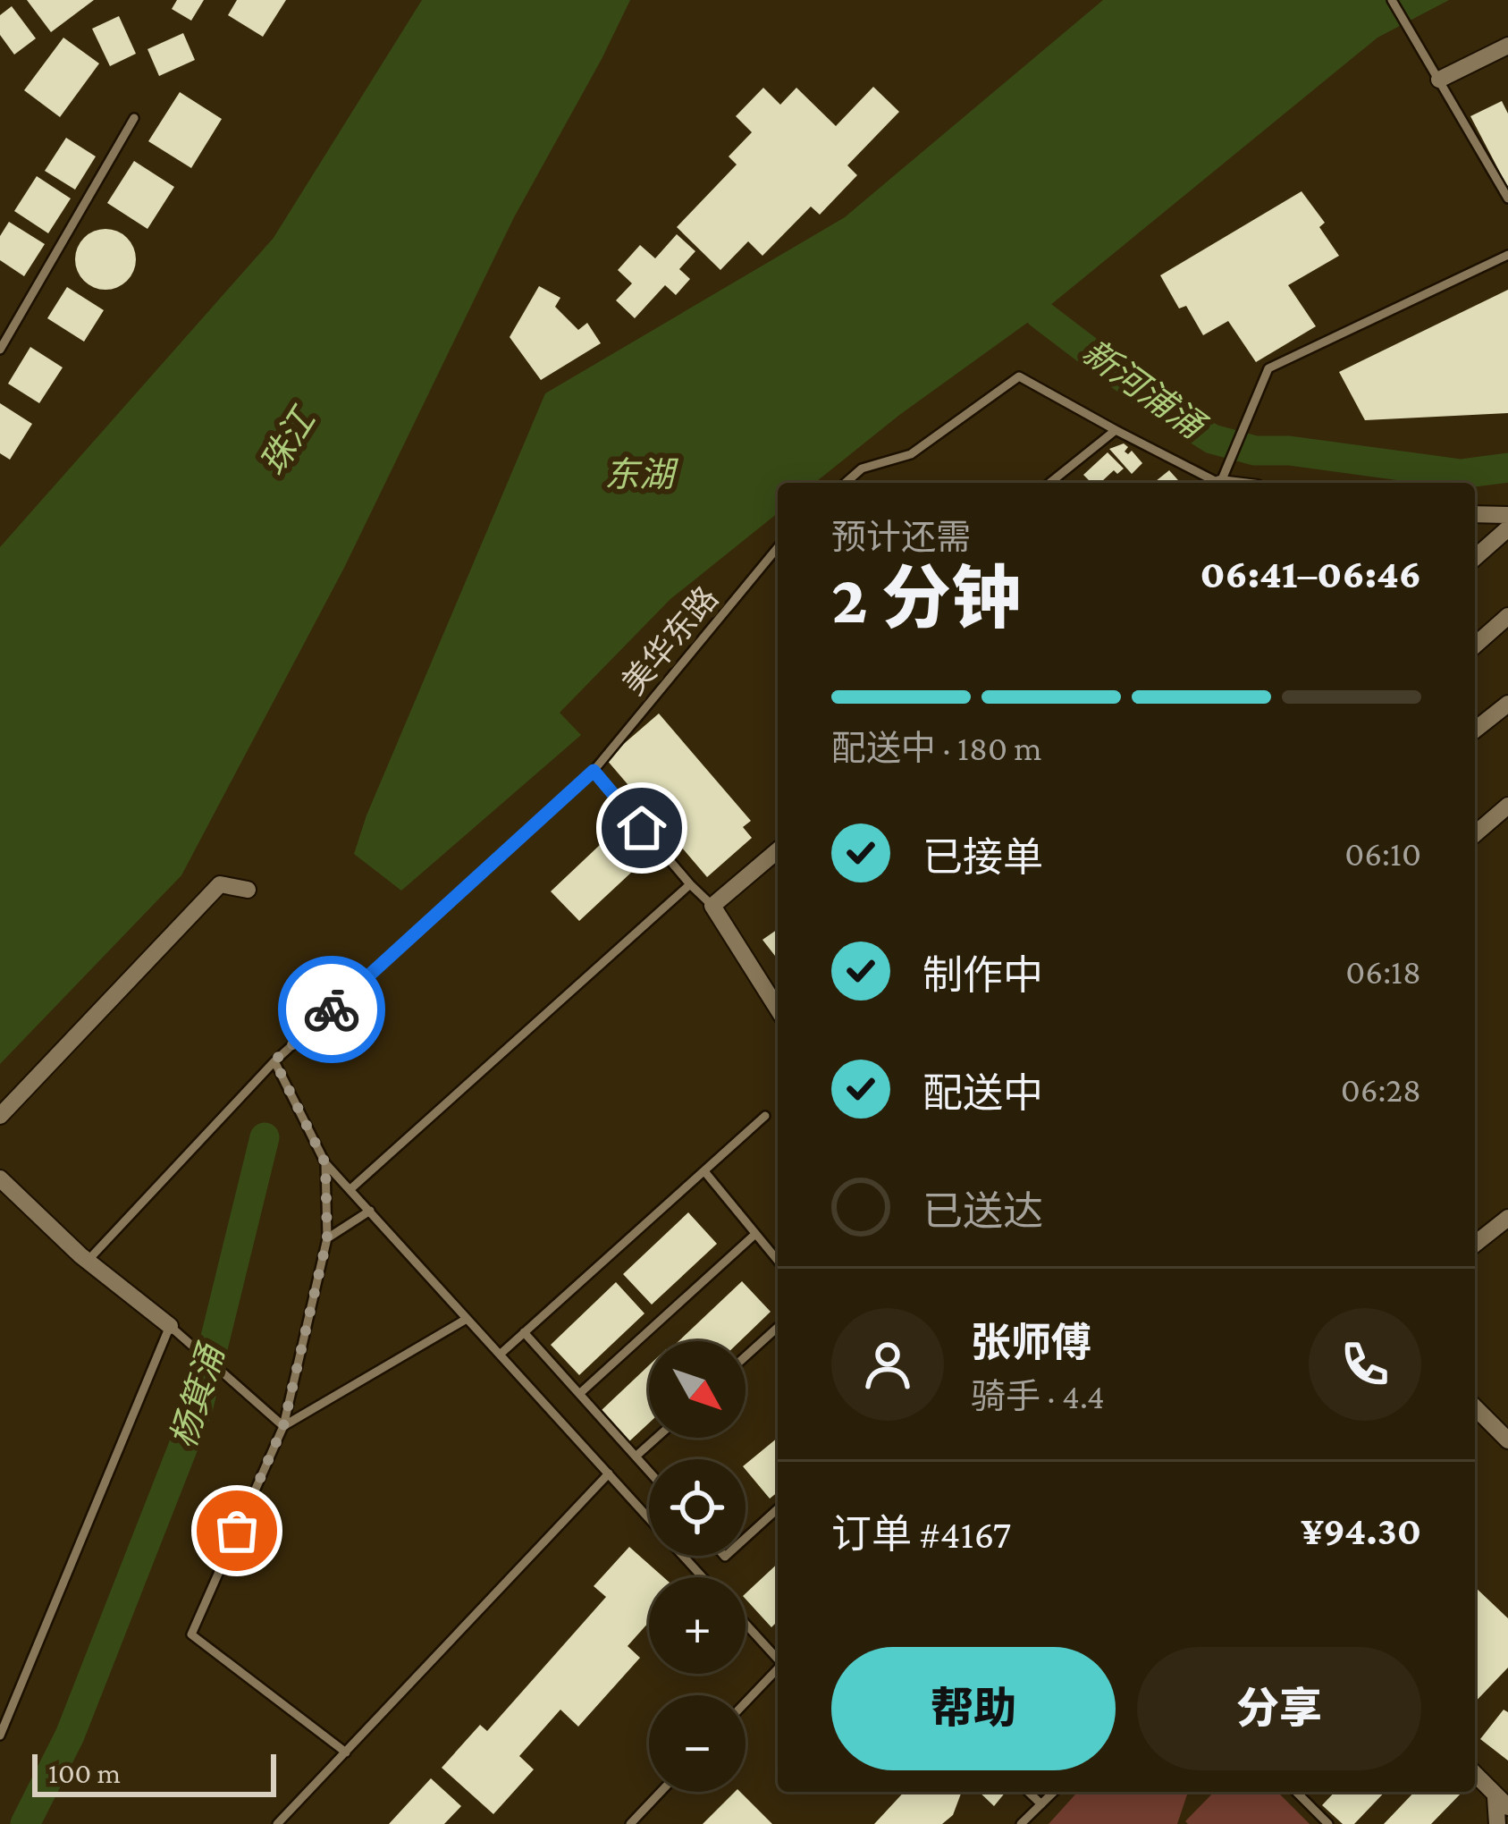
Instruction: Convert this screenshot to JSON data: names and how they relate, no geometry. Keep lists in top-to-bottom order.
{
  "streets": {
    "lane": ["美华东路"]
  },
  "water": [
    "新河浦涌",
    "珠江",
    "东湖",
    "杨箕涌"
  ],
  "scale_bar": "100 m",
  "north": "bottom right",
  "page": {
    "heading": ["2 分钟", "预计还需", "06:41–06:46"],
    "panel": [
      "张师傅",
      "骑手 · 4.4",
      "订单 #4167",
      "¥94.30"
    ],
    "bar": "配送中 · 180 m",
    "list": [
      ["已接单", "06:10"],
      ["制作中", "06:18"],
      ["配送中", "06:28"],
      "已送达"
    ],
    "map_buttons": ["+", "−"],
    "buttons": ["帮助", "分享"],
    "scale": "100 m"
  }
}
